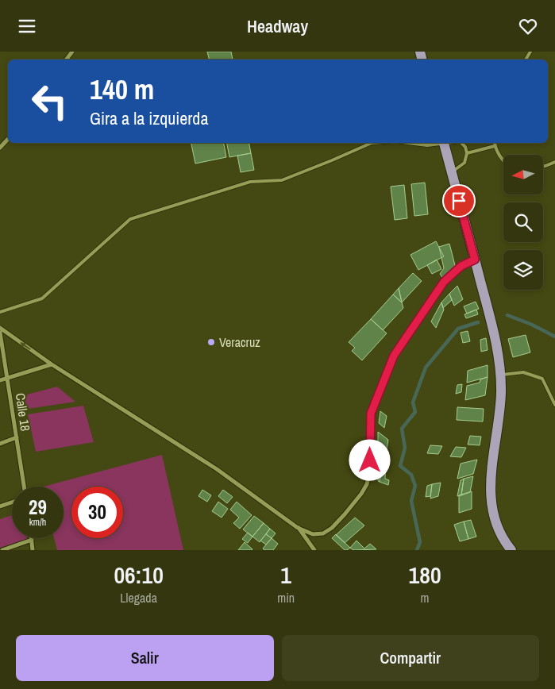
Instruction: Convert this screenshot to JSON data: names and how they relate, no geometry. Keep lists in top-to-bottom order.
{
  "streets": {
    "street": ["Calle 18"]
  },
  "places": ["Veracruz"],
  "north": "left",
  "page": {
    "header": "Headway",
    "turn": ["140 m", "Gira a la izquierda"],
    "speed": "29 km/h",
    "limit": "30",
    "eta": [
      "06:10",
      "Llegada",
      "1",
      "min",
      "180",
      "m"
    ],
    "buttons": ["Salir", "Compartir"]
  }
}
